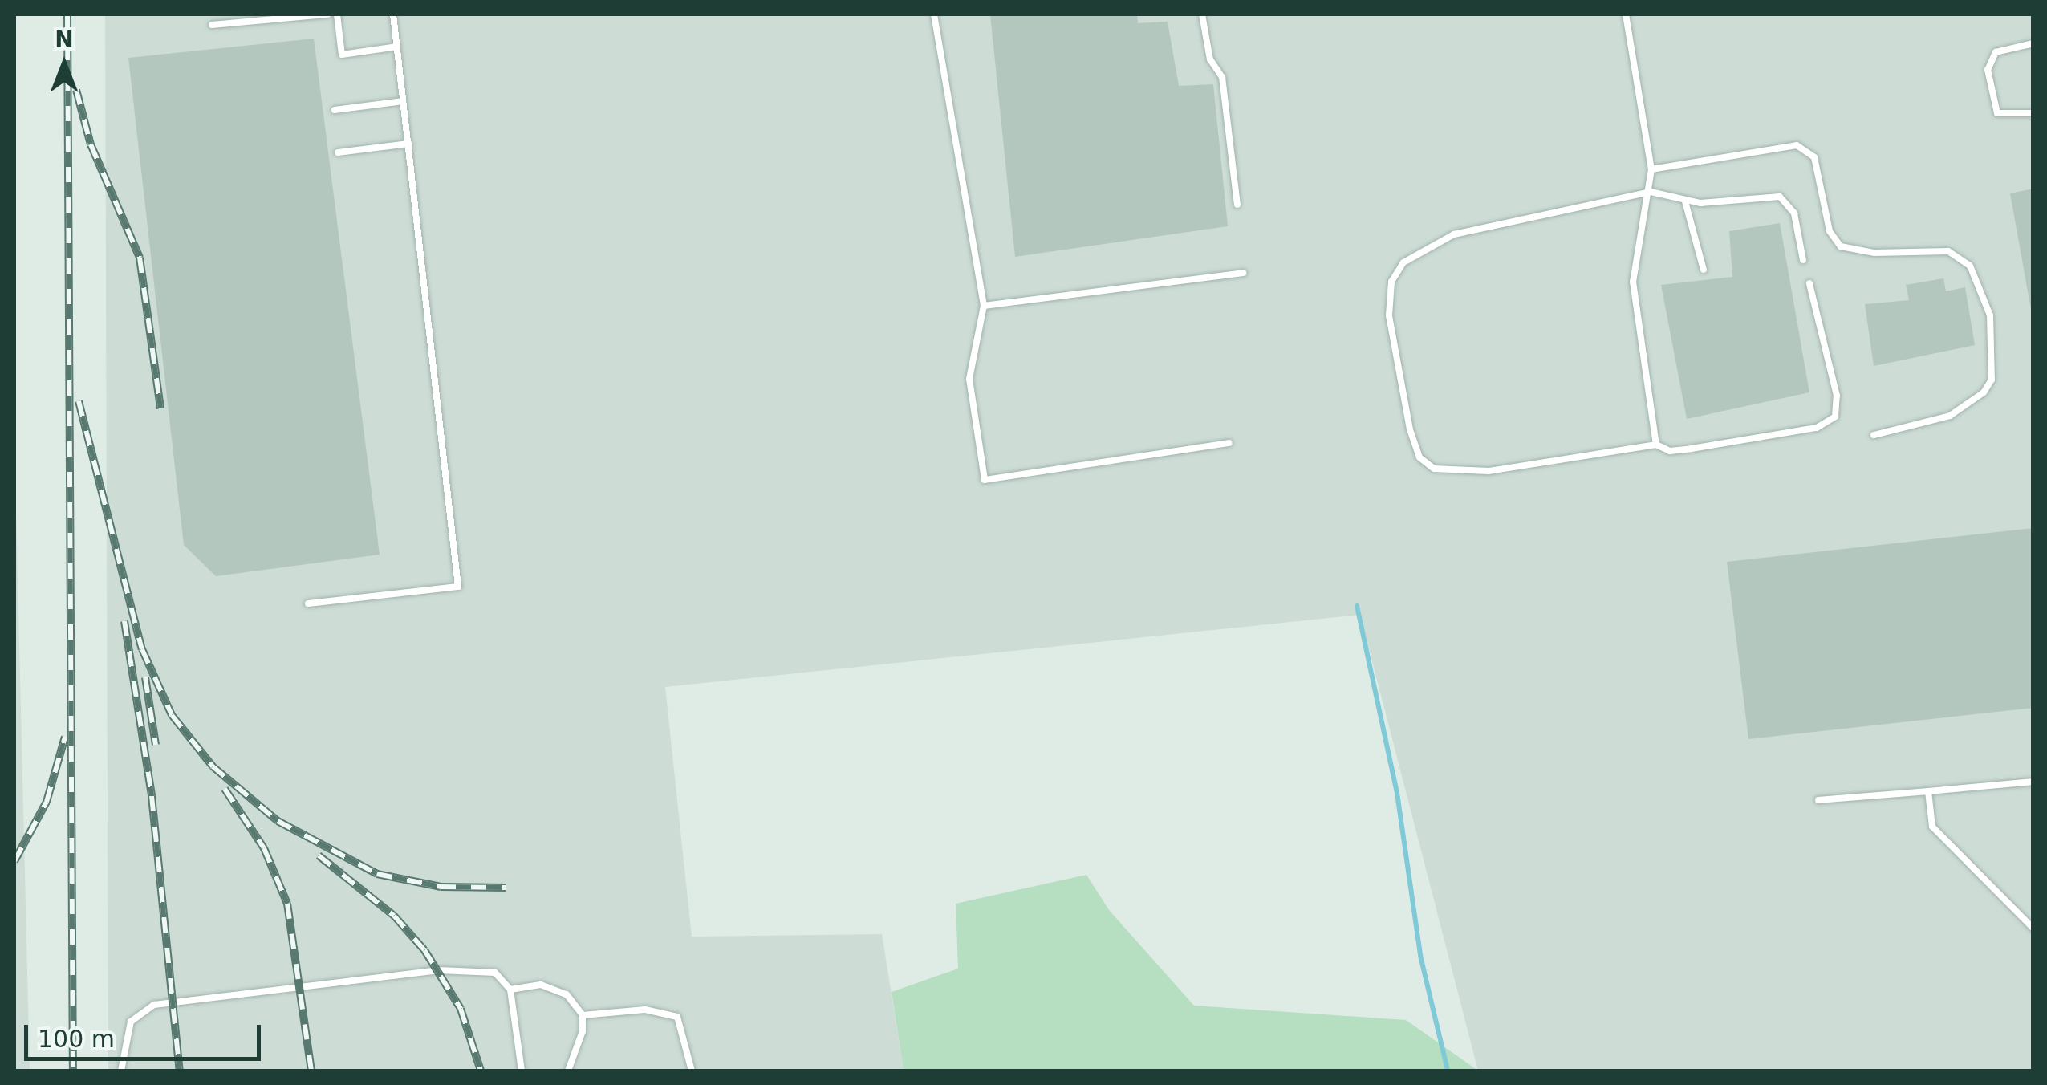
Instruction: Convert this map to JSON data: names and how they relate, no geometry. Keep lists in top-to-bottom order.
{
  "scale_bar": "100 m",
  "north": "top"
}
